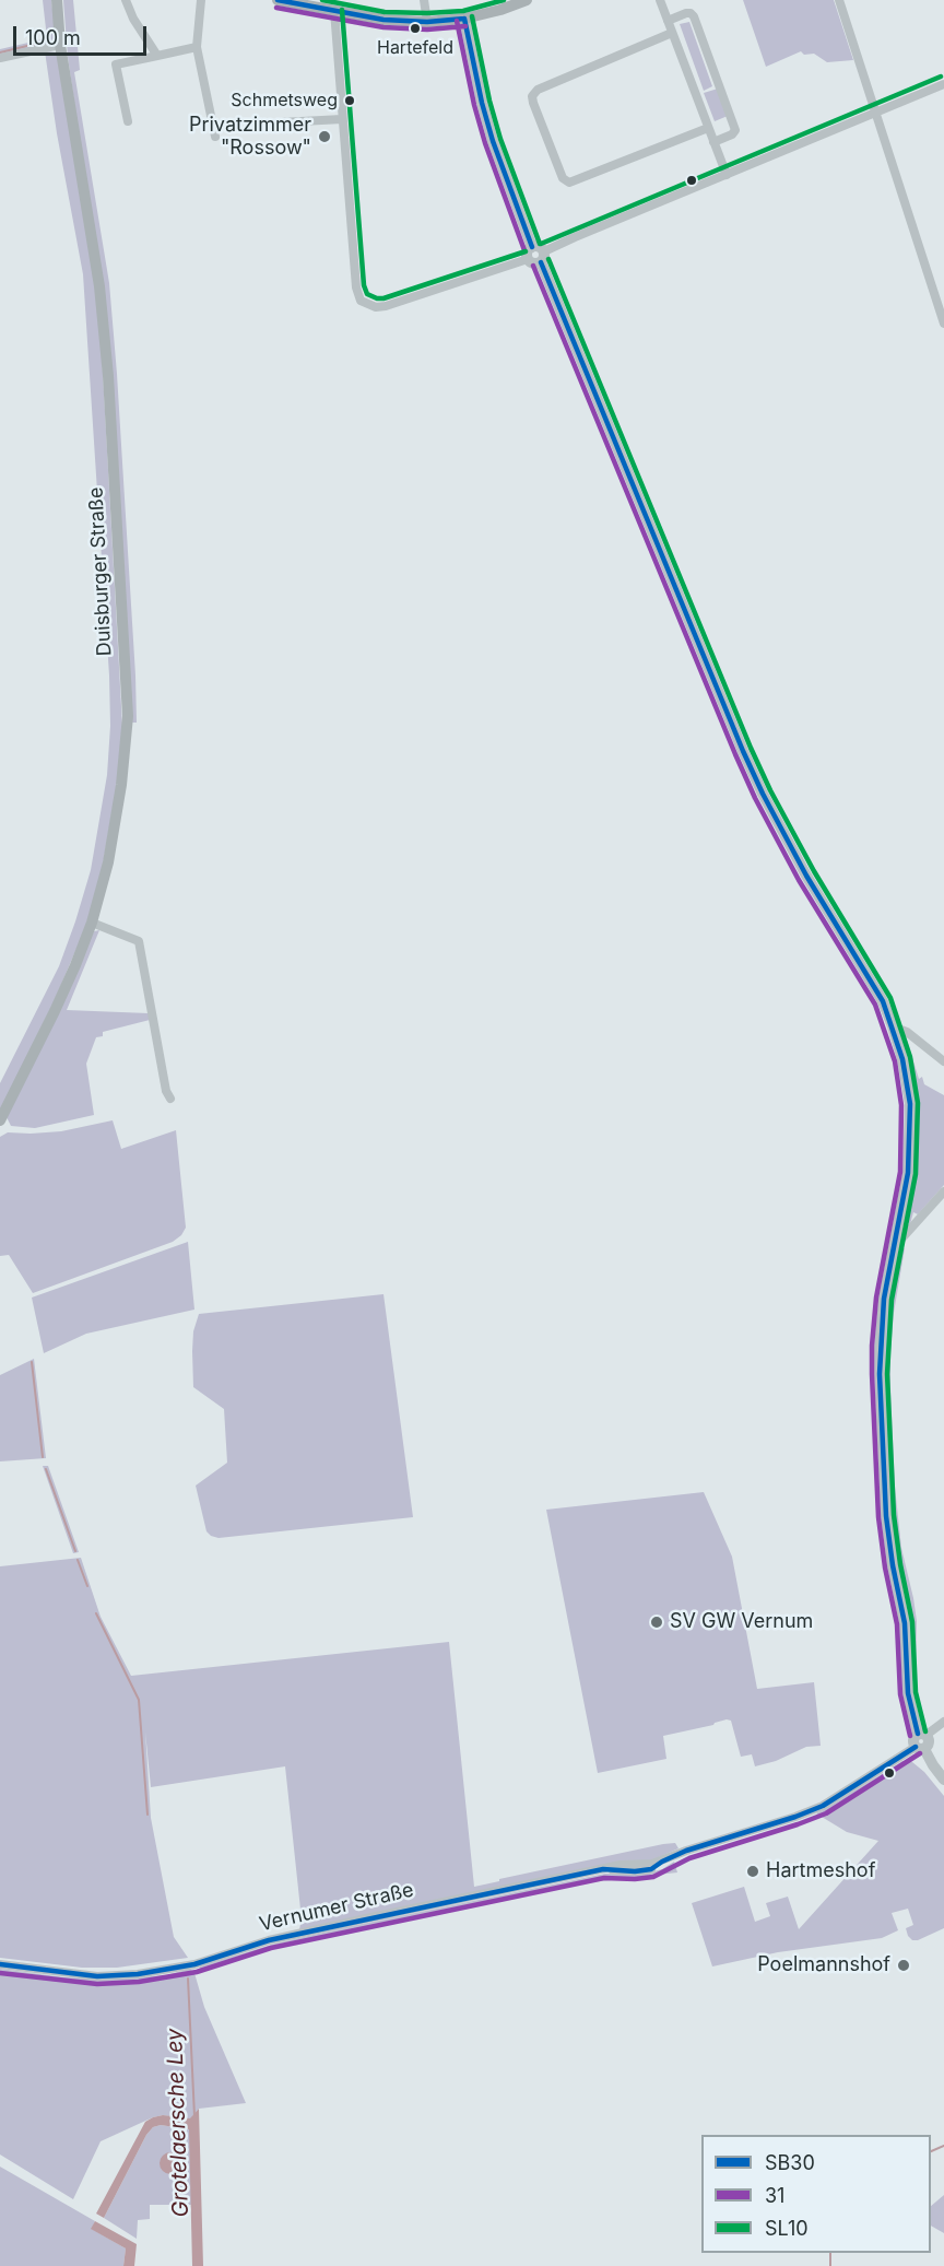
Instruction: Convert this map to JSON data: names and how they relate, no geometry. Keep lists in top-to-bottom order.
{
  "streets": {
    "main road": ["Duisburger Straße"],
    "street": ["Vernumer Straße"]
  },
  "water": ["Grotelaersche Ley"],
  "places": [
    "Hartefeld",
    "Schmetsweg",
    "Privatzimmer \"Rossow\"",
    "SV GW Vernum",
    "Hartmeshof",
    "Poelmannshof"
  ],
  "lines": ["transit line SB30", "transit line SL10", "transit line 31"],
  "legend": ["SB30", "31", "SL10"],
  "scale_bar": "100 m"
}
